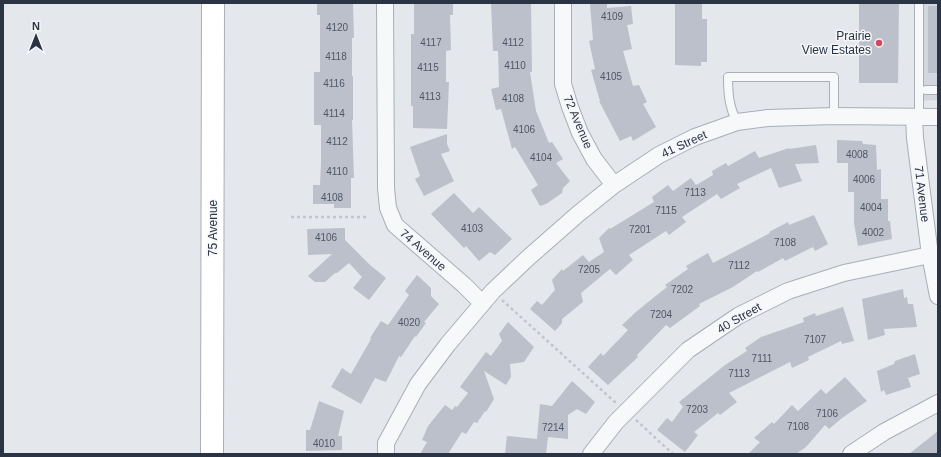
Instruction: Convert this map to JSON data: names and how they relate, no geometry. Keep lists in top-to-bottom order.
{
  "streets": {
    "main road": ["75 Avenue"],
    "street": [
      "72 Avenue",
      "41 Street",
      "71 Avenue",
      "74 Avenue",
      "40 Street"
    ]
  },
  "crossings": [
    ["72 Avenue", "41 Street"],
    ["41 Street", "71 Avenue"],
    ["41 Street", "74 Avenue"],
    ["71 Avenue", "40 Street"]
  ],
  "places": ["Prairie View Estates"],
  "house_numbers": [
    "4109",
    "4120",
    "4117",
    "4112",
    "4118",
    "4110",
    "4115",
    "4105",
    "4116",
    "4113",
    "4108",
    "4114",
    "4106",
    "4112",
    "4008",
    "4104",
    "4110",
    "4006",
    "7113",
    "4108",
    "4004",
    "7115",
    "4103",
    "7201",
    "4002",
    "4106",
    "7108",
    "7112",
    "7205",
    "7202",
    "7204",
    "4020",
    "7107",
    "7111",
    "7113",
    "7203",
    "7106",
    "7108",
    "7214",
    "4010"
  ],
  "north": "top"
}
